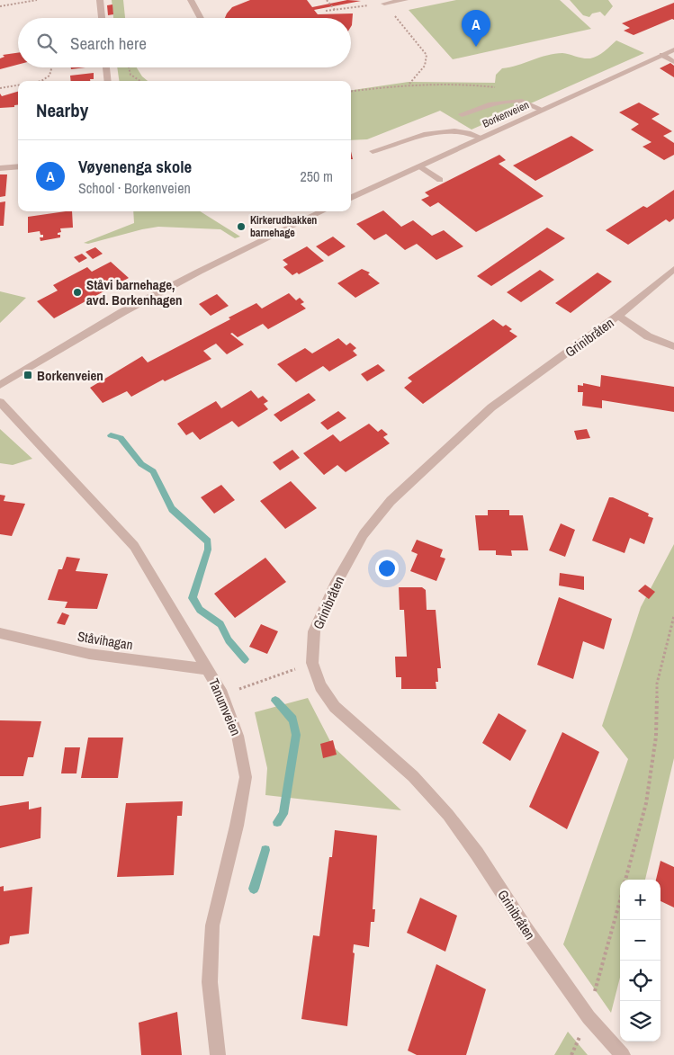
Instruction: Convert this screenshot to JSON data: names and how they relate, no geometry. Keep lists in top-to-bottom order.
{
  "streets": {
    "street": [
      "Borkenveien",
      "Grinibråten",
      "Ståvihagan",
      "Tanumveien"
    ]
  },
  "crossings": [
    ["Ståvihagan", "Tanumveien"]
  ],
  "places": {
    "other": ["Kirkerudbakken barnehage", "Ståvi barnehage, avd. Borkenhagen"],
    "transit": ["Borkenveien"]
  },
  "page": {
    "pins": "A",
    "search": "Search here",
    "heading": "Nearby",
    "list": [
      {
        "mark": "A",
        "name": "Vøyenenga skole",
        "note": "School · Borkenveien",
        "value": "250 m"
      }
    ],
    "map_buttons": ["+", "−"]
  }
}
